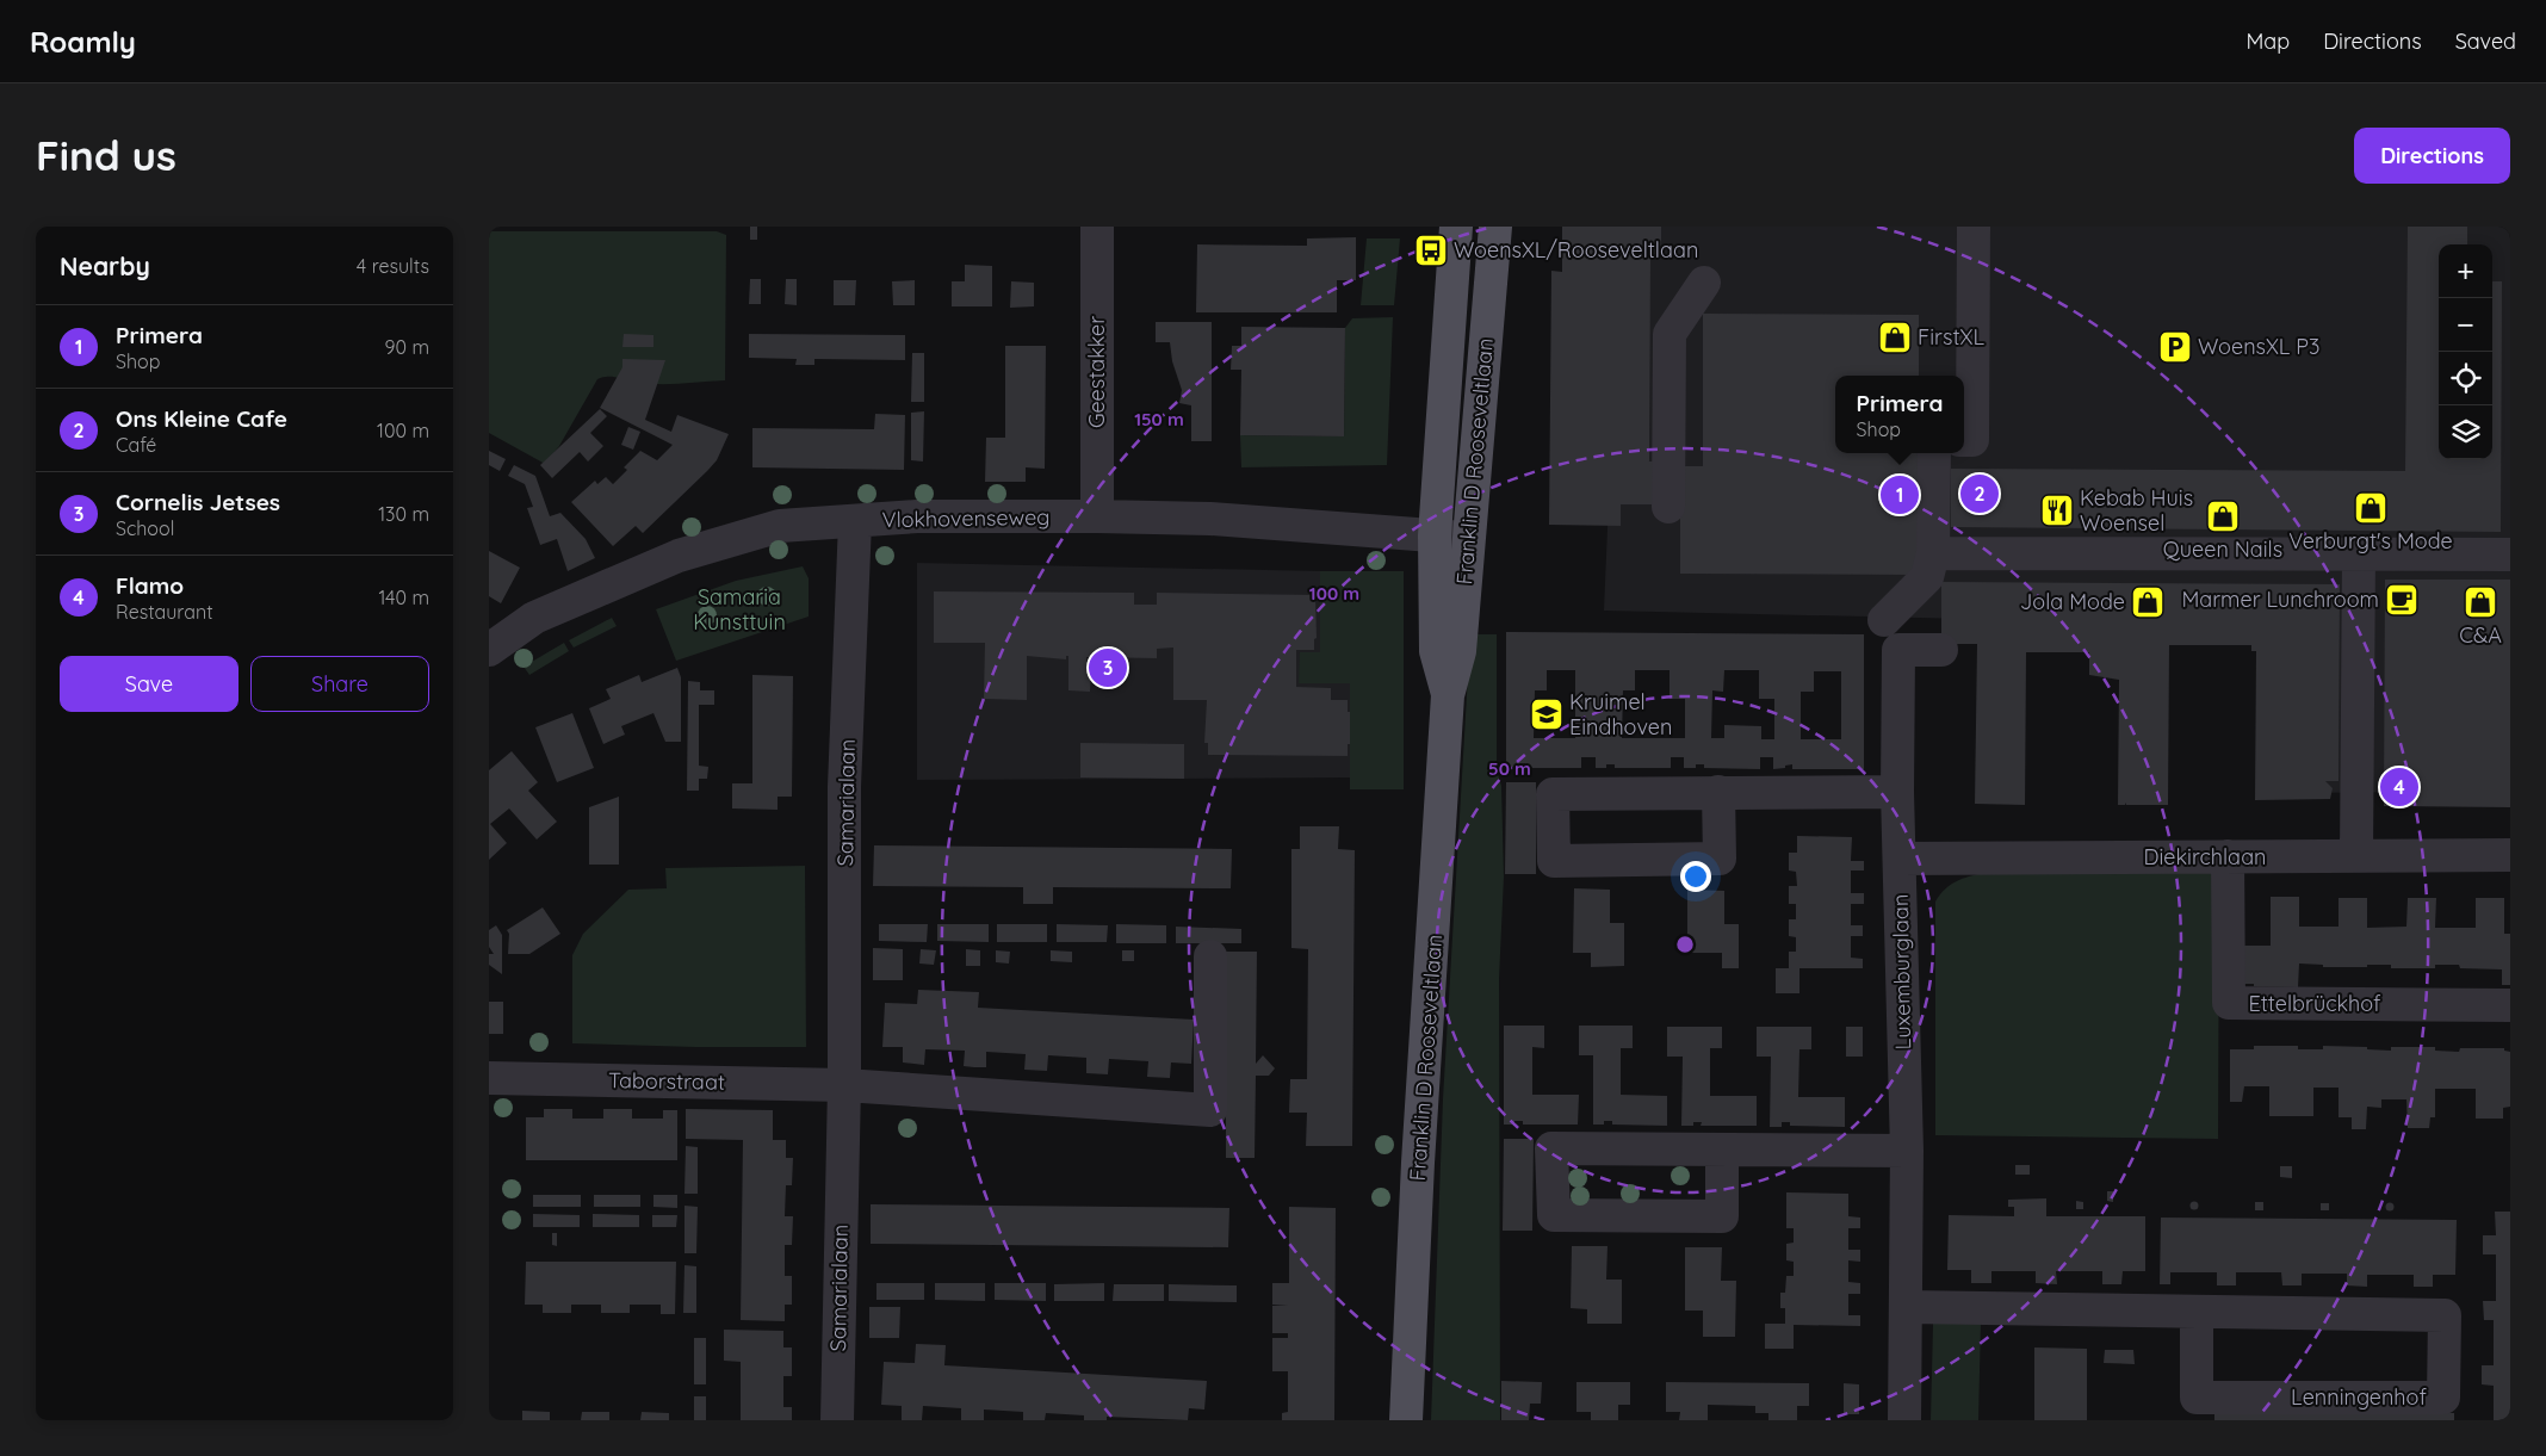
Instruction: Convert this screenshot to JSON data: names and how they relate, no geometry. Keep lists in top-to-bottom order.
{
  "streets": {
    "main road": ["Franklin D Rooseveltlaan"],
    "street": [
      "Geestakker",
      "Vlokhovenseweg",
      "Samarialaan",
      "Diekirchlaan",
      "Luxemburglaan",
      "Ettelbrückhof",
      "Taborstraat",
      "Lenningenhof"
    ]
  },
  "crossings": [
    ["Geestakker", "Vlokhovenseweg"],
    ["Franklin D Rooseveltlaan", "Vlokhovenseweg"],
    ["Vlokhovenseweg", "Samarialaan"],
    ["Samarialaan", "Taborstraat"],
    ["Diekirchlaan", "Luxemburglaan"],
    ["Diekirchlaan", "Ettelbrückhof"],
    ["Luxemburglaan", "Lenningenhof"]
  ],
  "parks": ["Samaria Kunsttuin"],
  "places": {
    "bus stop": ["WoensXL/Rooseveltlaan"],
    "shop": [
      "FirstXL",
      "Verburgt's Mode",
      "Queen Nails",
      "Jola Mode",
      "C&A"
    ],
    "parking": ["WoensXL P3"],
    "restaurant": ["Kebab Huis Woensel"],
    "cafe": ["Marmer Lunchroom"],
    "school or university": ["Kruimel Eindhoven"]
  },
  "page": {
    "header": "Roamly",
    "nav": ["Map", "Directions", "Saved"],
    "buttons": [
      "Directions",
      ["Save", "Share"]
    ],
    "title": "Find us",
    "heading": ["Nearby", "4 results"],
    "map_buttons": ["+", "−"],
    "list": [
      {
        "mark": "1",
        "name": "Primera",
        "note": "Shop",
        "value": "90 m"
      },
      {
        "mark": "2",
        "name": "Ons Kleine Cafe",
        "note": "Café",
        "value": "100 m"
      },
      {
        "mark": "3",
        "name": "Cornelis Jetses",
        "note": "School",
        "value": "130 m"
      },
      {
        "mark": "4",
        "name": "Flamo",
        "note": "Restaurant",
        "value": "140 m"
      }
    ],
    "popup": ["Primera", "Shop"],
    "pins": [
      "2",
      "1",
      "3",
      "4"
    ]
  },
  "rings": ["150 m", "100 m", "50 m"]
}
